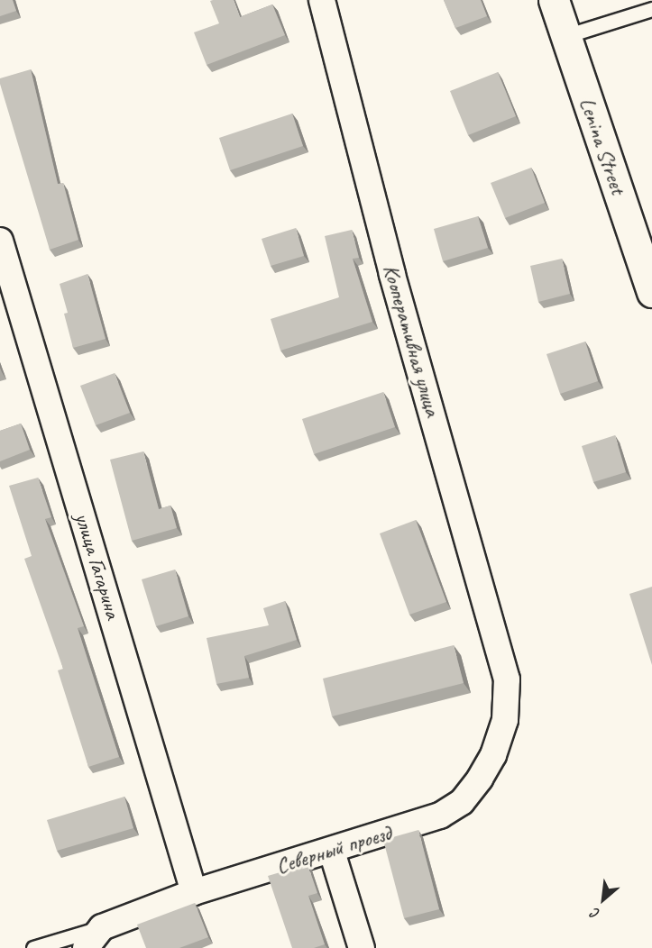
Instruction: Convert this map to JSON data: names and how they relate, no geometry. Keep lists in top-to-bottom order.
{
  "streets": {
    "street": [
      "Lenina Street",
      "Кооперативная улица",
      "улица Гагарина",
      "Северный проезд"
    ]
  },
  "crossings": [
    ["Кооперативная улица", "Северный проезд"],
    ["улица Гагарина", "Северный проезд"]
  ],
  "north": "bottom left"
}
